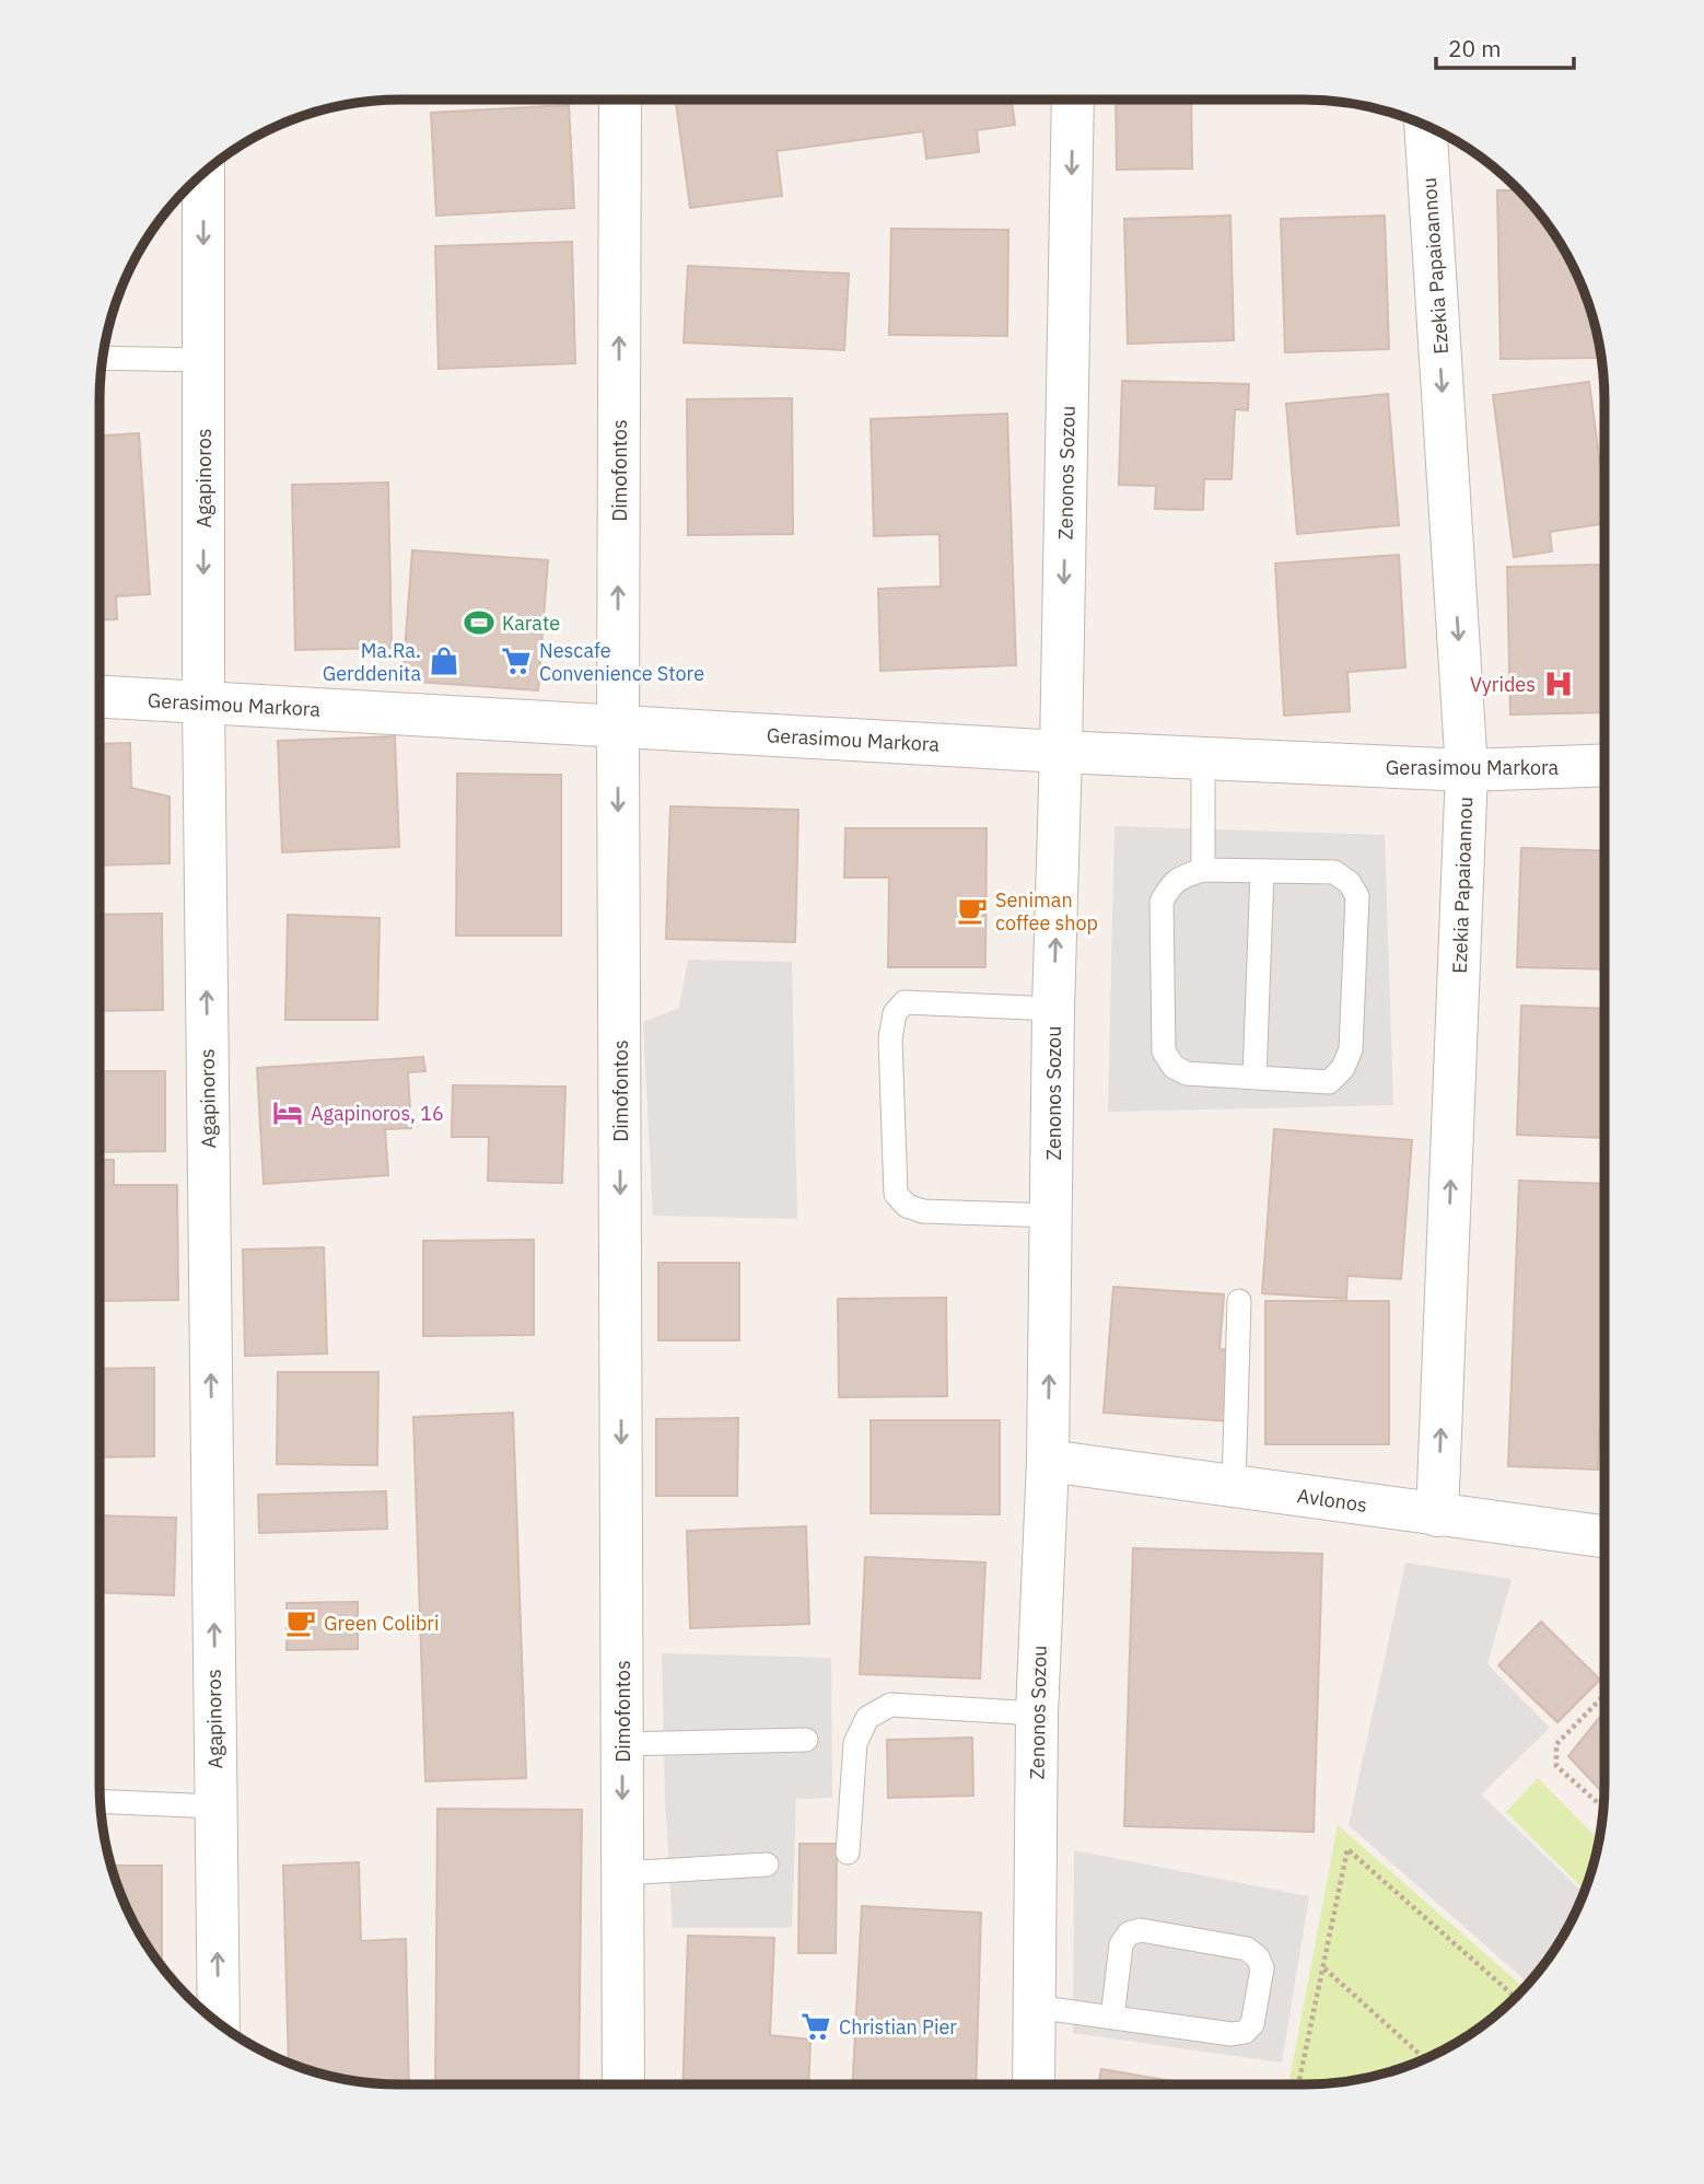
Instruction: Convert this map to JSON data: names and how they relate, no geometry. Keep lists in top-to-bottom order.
{
  "streets": {
    "street": [
      "Ezekia Papaioannou",
      "Dimofontos",
      "Zenonos Sozou",
      "Agapinoros",
      "Gerasimou Markora",
      "Avlonos"
    ]
  },
  "crossings": [
    ["Ezekia Papaioannou", "Gerasimou Markora"],
    ["Ezekia Papaioannou", "Avlonos"],
    ["Dimofontos", "Gerasimou Markora"],
    ["Zenonos Sozou", "Gerasimou Markora"],
    ["Zenonos Sozou", "Avlonos"],
    ["Agapinoros", "Gerasimou Markora"]
  ],
  "places": {
    "sports": ["Karate"],
    "shop": ["Ma.Ra. Gerddenita"],
    "supermarket": ["Nescafe Convenience Store", "Christian Pier"],
    "hospital": ["Vyrides"],
    "cafe": ["Seniman coffee shop", "Green Colibri"],
    "hotel": ["Agapinoros, 16"]
  },
  "scale_bar": "20 m"
}
